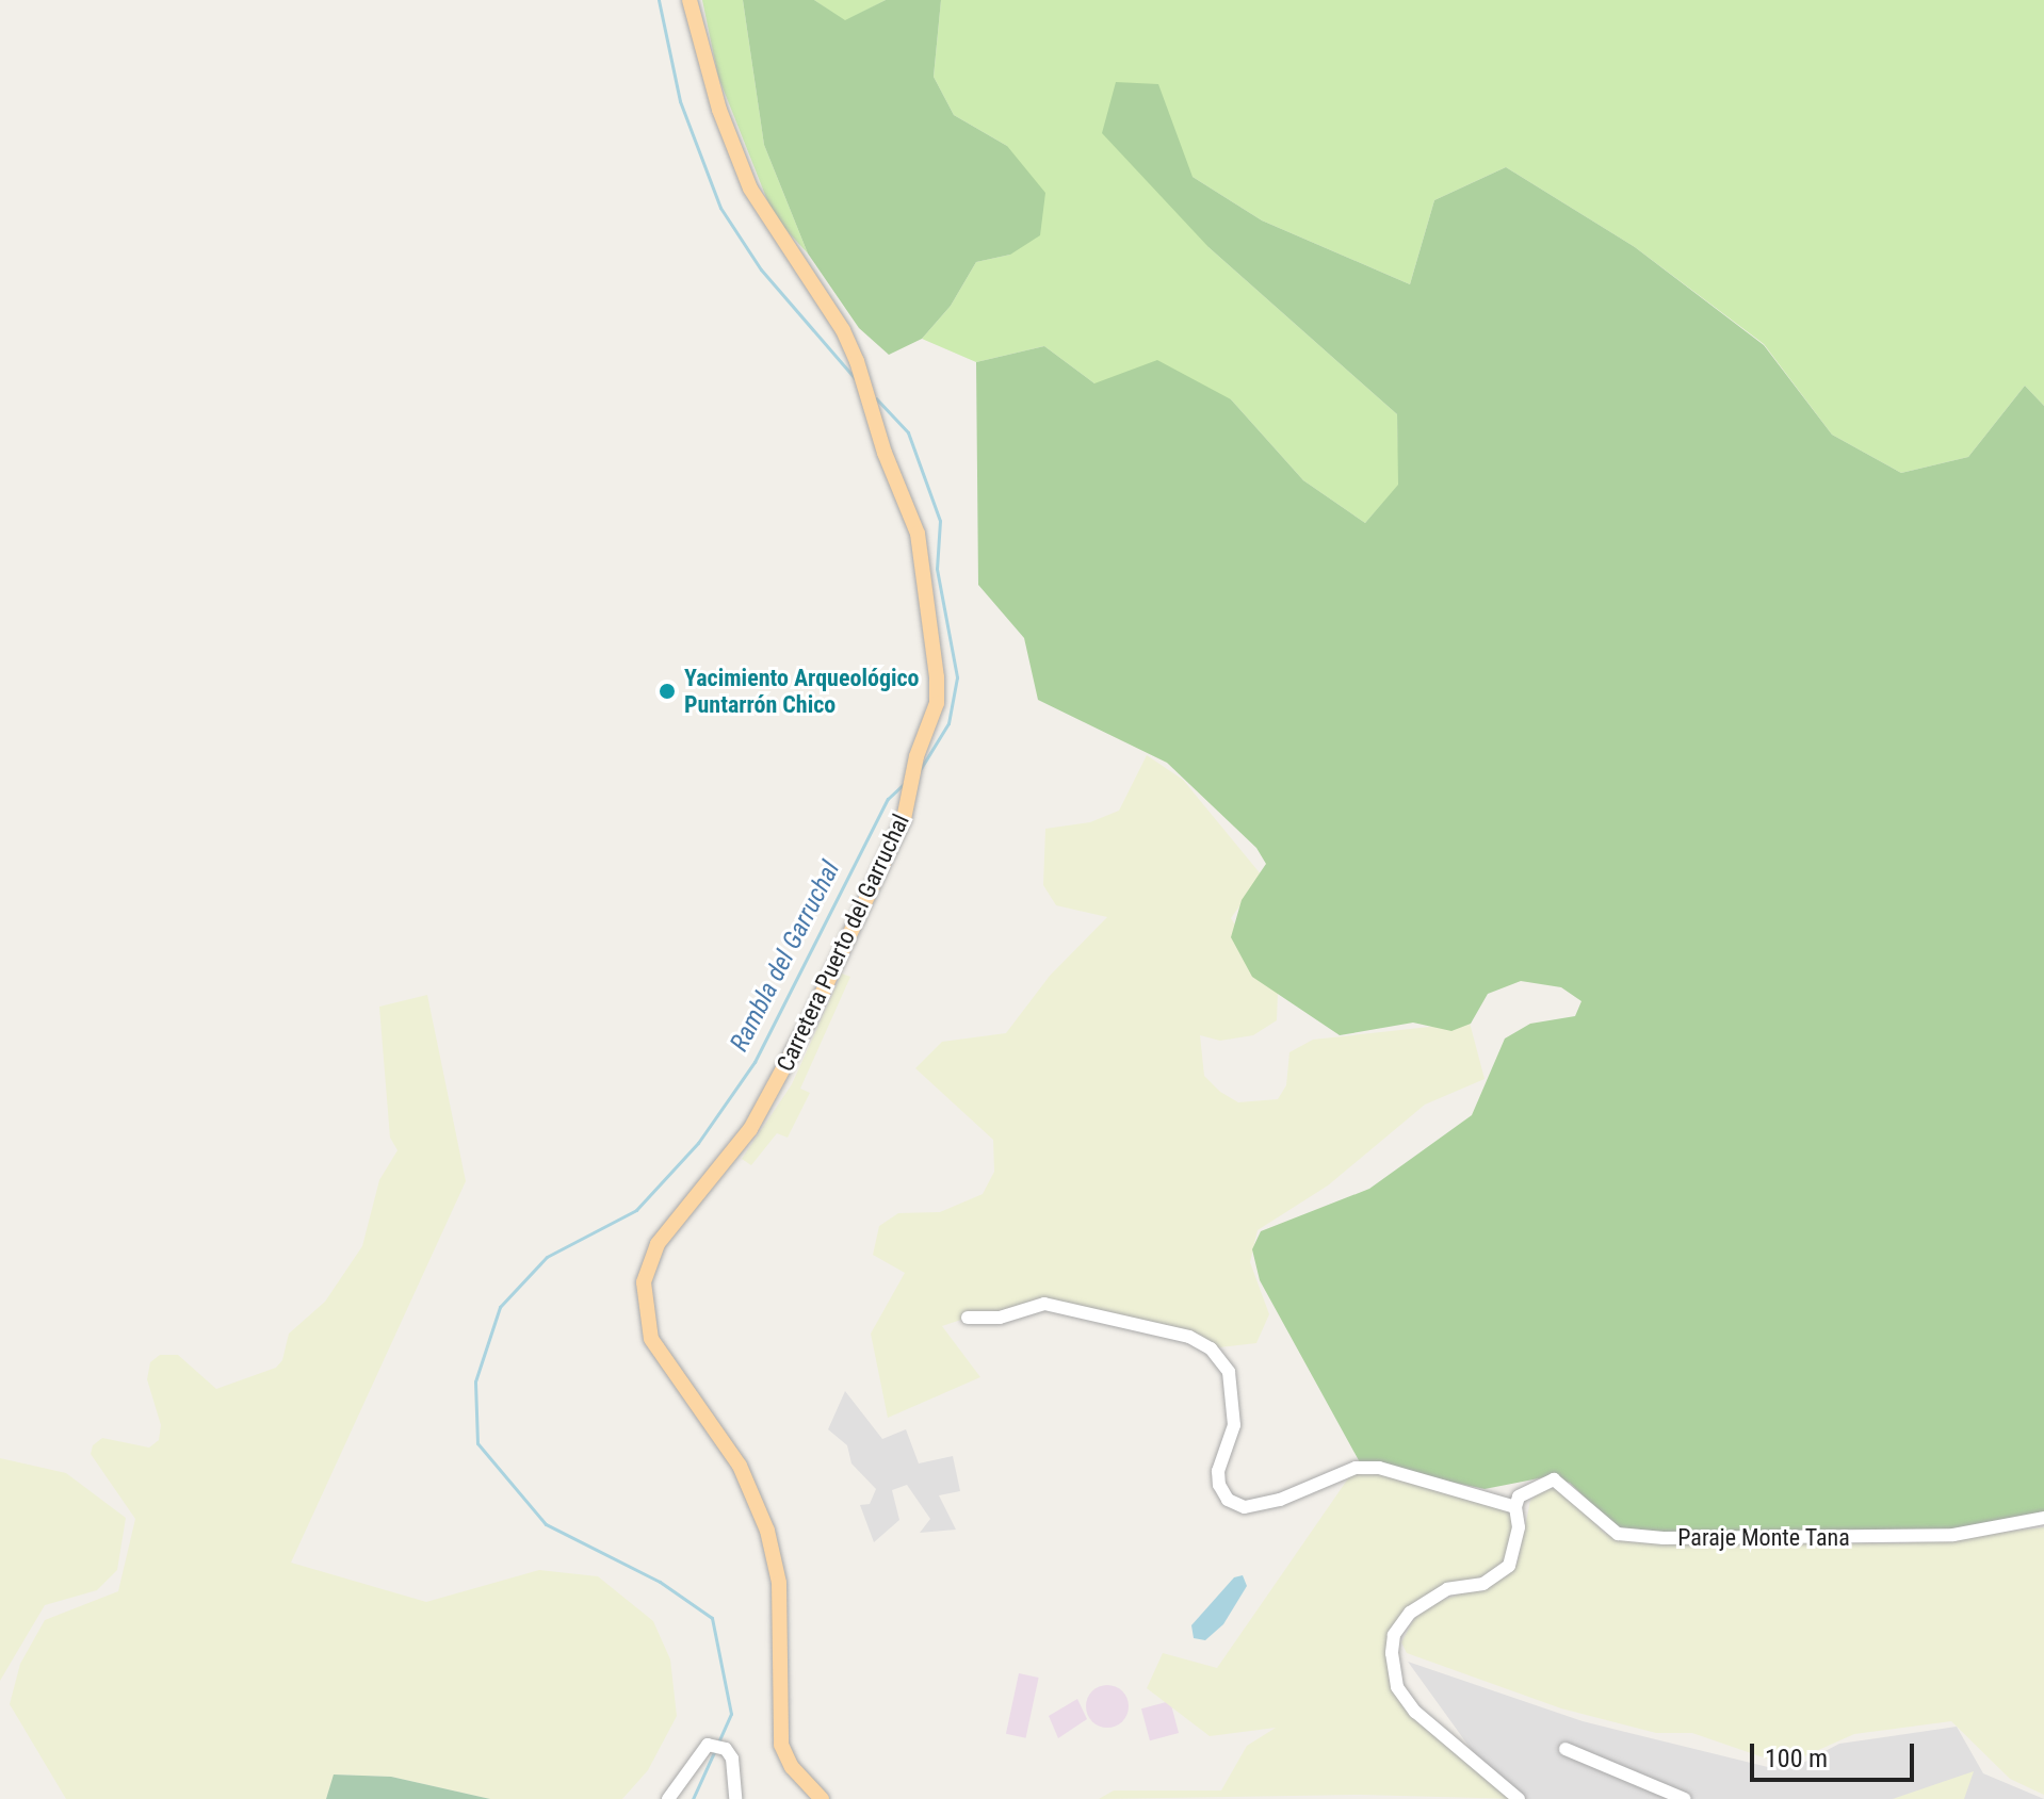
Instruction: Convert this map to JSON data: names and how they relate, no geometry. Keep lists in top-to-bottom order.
{
  "streets": {
    "main road": ["Carretera Puerto del Garruchal"],
    "street": ["Paraje Monte Tana"]
  },
  "water": ["Rambla del Garruchal"],
  "places": ["Yacimiento Arqueológico Puntarrón Chico"],
  "scale_bar": "100 m"
}
